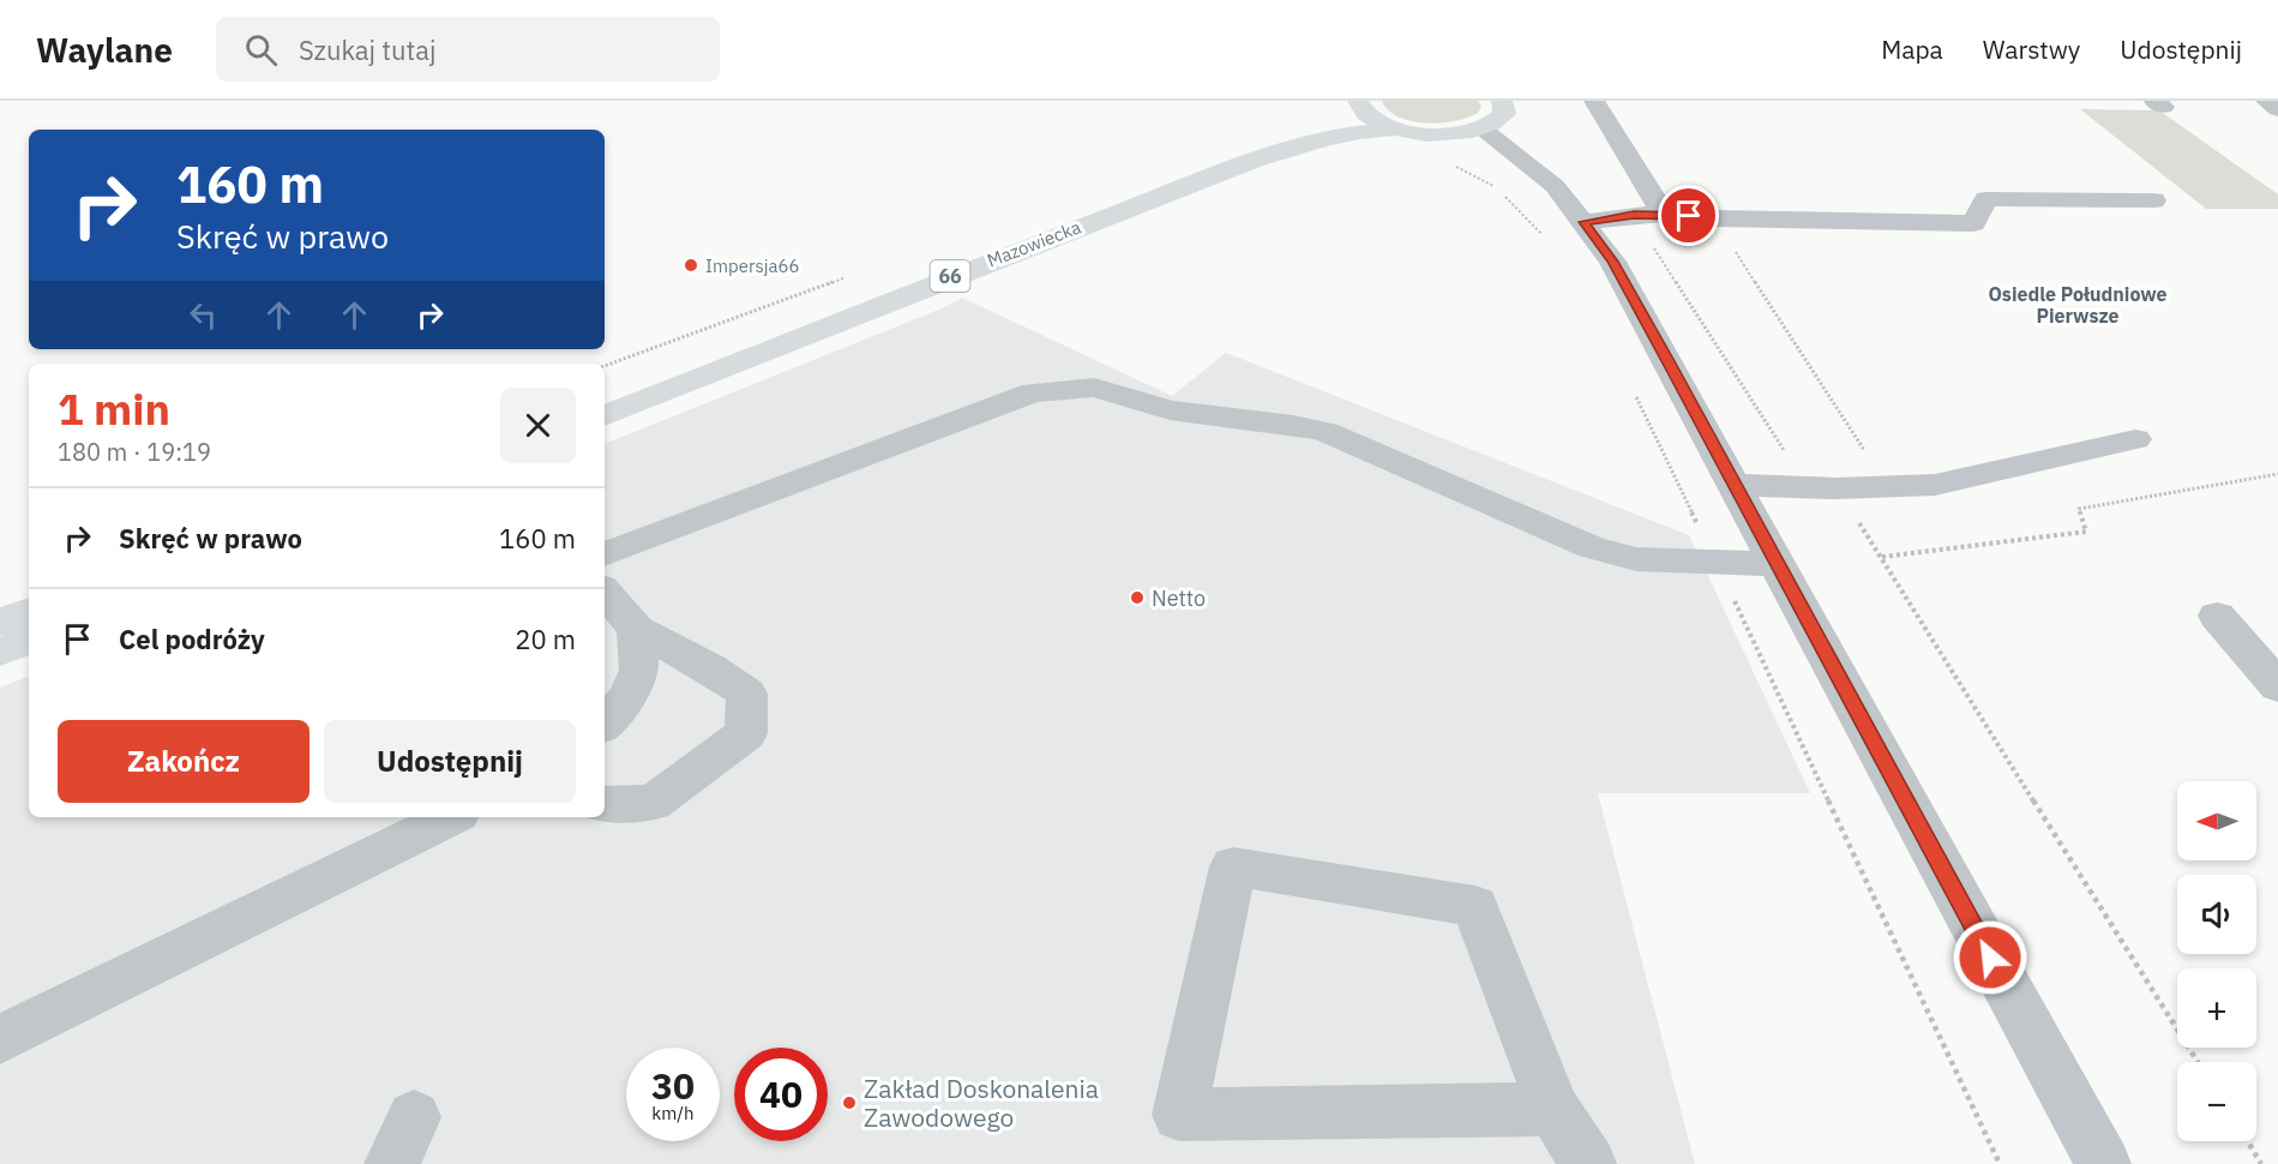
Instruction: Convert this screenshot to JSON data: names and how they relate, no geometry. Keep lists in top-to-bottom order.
{
  "streets": {
    "main road": ["Mazowiecka", "66"]
  },
  "districts": ["Osiedle Południowe Pierwsze"],
  "places": ["Impersja66", "Netto", "Zakład Doskonalenia Zawodowego"],
  "north": "left",
  "page": {
    "header": "Waylane",
    "search": "Szukaj tutaj",
    "nav": ["Mapa", "Warstwy", "Udostępnij"],
    "turn": ["160 m", "Skręć w prawo"],
    "heading": ["1 min", "180 m · 19:19"],
    "list": [
      {
        "name": "Skręć w prawo",
        "value": "160 m"
      },
      {
        "name": "Cel podróży",
        "value": "20 m"
      }
    ],
    "buttons": ["Zakończ", "Udostępnij"],
    "map_buttons": ["+", "−"],
    "speed": "30 km/h",
    "limit": "40"
  }
}
